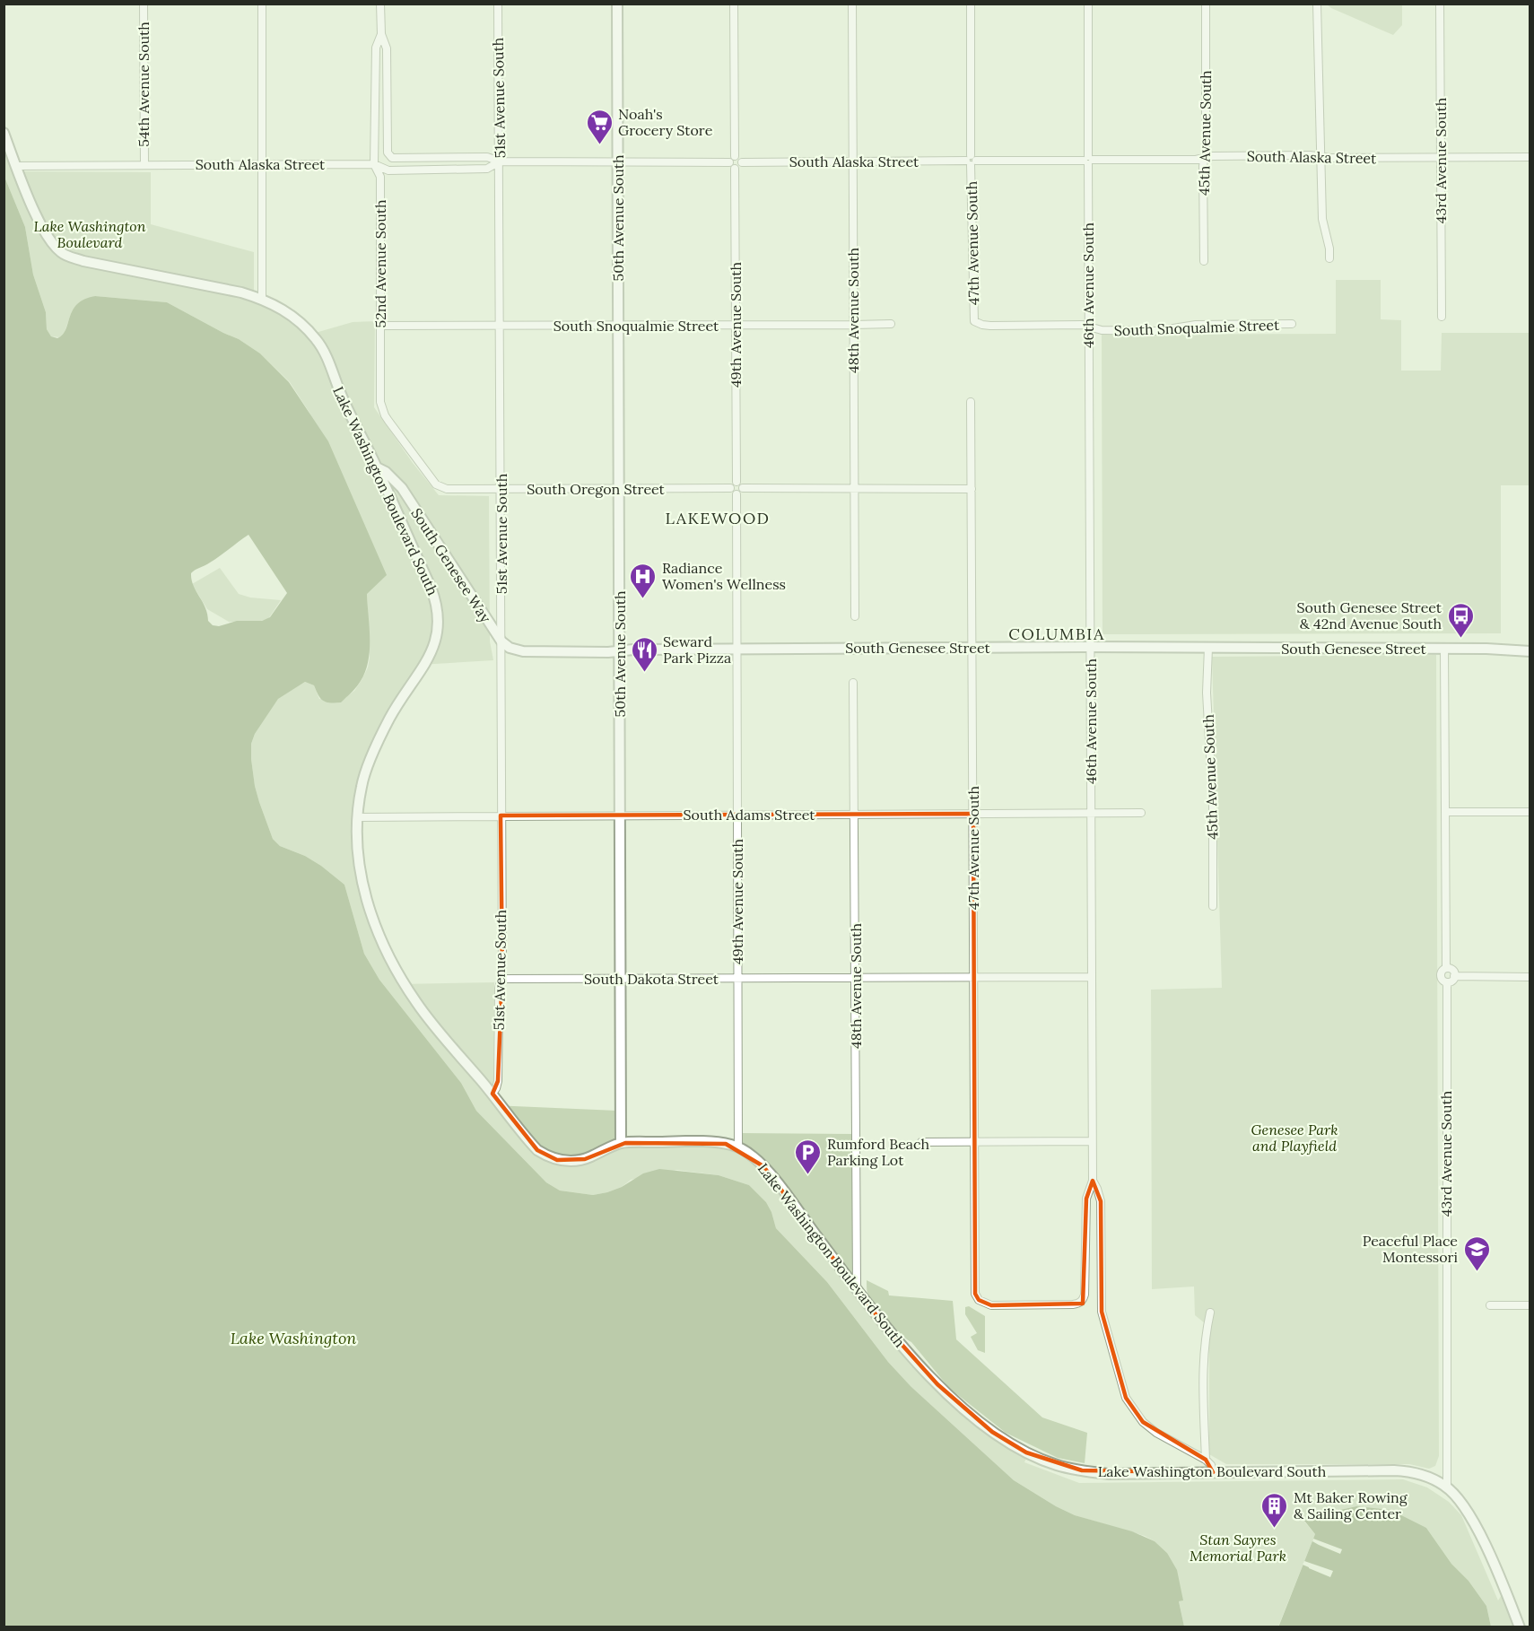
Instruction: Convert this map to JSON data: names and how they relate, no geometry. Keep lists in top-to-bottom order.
{
  "streets": {
    "main road": [
      "50th Avenue South",
      "Lake Washington Boulevard South",
      "South Genesee Way",
      "South Genesee Street"
    ],
    "street": [
      "54th Avenue South",
      "51st Avenue South",
      "45th Avenue South",
      "South Alaska Street",
      "43rd Avenue South",
      "47th Avenue South",
      "52nd Avenue South",
      "46th Avenue South",
      "48th Avenue South",
      "49th Avenue South",
      "South Snoqualmie Street",
      "South Oregon Street",
      "South Adams Street",
      "South Dakota Street"
    ]
  },
  "crossings": [
    ["54th Avenue South", "South Alaska Street"],
    ["51st Avenue South", "South Alaska Street"],
    ["51st Avenue South", "South Snoqualmie Street"],
    ["51st Avenue South", "South Oregon Street"],
    ["51st Avenue South", "Lake Washington Boulevard South"],
    ["51st Avenue South", "South Genesee Way"],
    ["51st Avenue South", "South Genesee Street"],
    ["51st Avenue South", "South Adams Street"],
    ["51st Avenue South", "South Dakota Street"],
    ["45th Avenue South", "South Alaska Street"],
    ["45th Avenue South", "South Genesee Street"],
    ["South Alaska Street", "43rd Avenue South"],
    ["South Alaska Street", "50th Avenue South"],
    ["South Alaska Street", "47th Avenue South"],
    ["South Alaska Street", "52nd Avenue South"],
    ["South Alaska Street", "46th Avenue South"],
    ["South Alaska Street", "48th Avenue South"],
    ["South Alaska Street", "49th Avenue South"],
    ["South Alaska Street", "Lake Washington Boulevard South"],
    ["43rd Avenue South", "Lake Washington Boulevard South"],
    ["50th Avenue South", "South Snoqualmie Street"],
    ["50th Avenue South", "South Oregon Street"],
    ["50th Avenue South", "Lake Washington Boulevard South"],
    ["50th Avenue South", "South Genesee Street"],
    ["50th Avenue South", "South Adams Street"],
    ["50th Avenue South", "South Dakota Street"],
    ["47th Avenue South", "46th Avenue South"],
    ["47th Avenue South", "South Snoqualmie Street"],
    ["47th Avenue South", "South Genesee Street"],
    ["47th Avenue South", "South Adams Street"],
    ["47th Avenue South", "South Dakota Street"],
    ["52nd Avenue South", "South Snoqualmie Street"],
    ["52nd Avenue South", "South Oregon Street"],
    ["46th Avenue South", "South Snoqualmie Street"],
    ["46th Avenue South", "Lake Washington Boulevard South"],
    ["46th Avenue South", "South Genesee Street"],
    ["46th Avenue South", "South Adams Street"],
    ["46th Avenue South", "South Dakota Street"],
    ["48th Avenue South", "South Snoqualmie Street"],
    ["48th Avenue South", "Lake Washington Boulevard South"],
    ["48th Avenue South", "South Adams Street"],
    ["48th Avenue South", "South Dakota Street"],
    ["49th Avenue South", "South Snoqualmie Street"],
    ["49th Avenue South", "South Oregon Street"],
    ["49th Avenue South", "Lake Washington Boulevard South"],
    ["49th Avenue South", "South Genesee Street"],
    ["49th Avenue South", "South Adams Street"],
    ["49th Avenue South", "South Dakota Street"],
    ["Lake Washington Boulevard South", "South Genesee Way"],
    ["Lake Washington Boulevard South", "South Adams Street"],
    ["South Genesee Way", "South Genesee Street"]
  ],
  "districts": ["LAKEWOOD", "COLUMBIA"],
  "water": ["Lake Washington"],
  "parks": ["Lake Washington Boulevard", "Genesee Park and Playfield", "Stan Sayres Memorial Park"],
  "places": {
    "supermarket": ["Noah's Grocery Store"],
    "hospital": ["Radiance Women's Wellness"],
    "bus stop": ["South Genesee Street & 42nd Avenue South"],
    "restaurant": ["Seward Park Pizza"],
    "parking": ["Rumford Beach Parking Lot"],
    "school or university": ["Peaceful Place Montessori"],
    "building": ["Mt Baker Rowing & Sailing Center"]
  }
}
